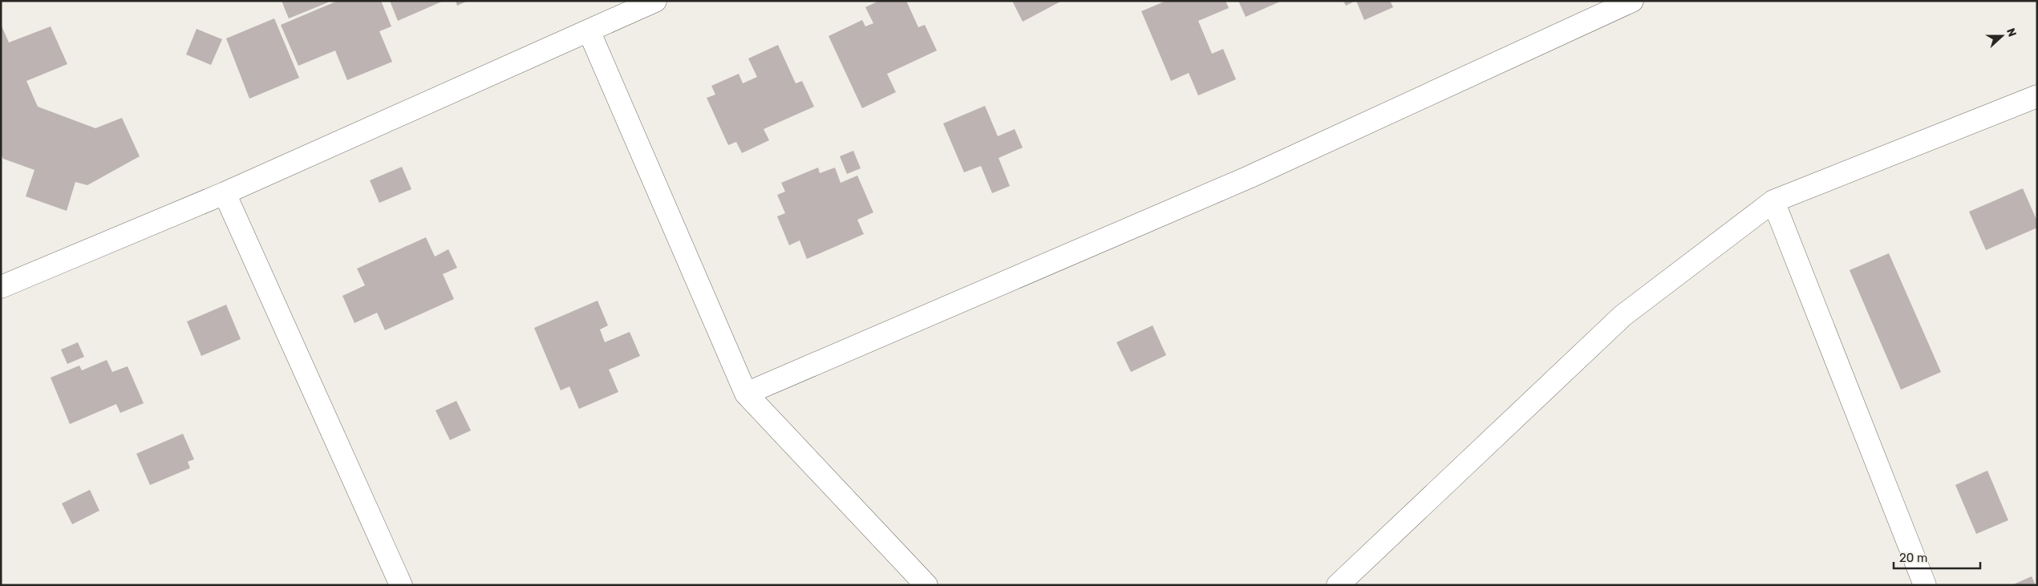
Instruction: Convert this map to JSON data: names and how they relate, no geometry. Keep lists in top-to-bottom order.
{
  "scale_bar": "20 m",
  "north": "right"
}
